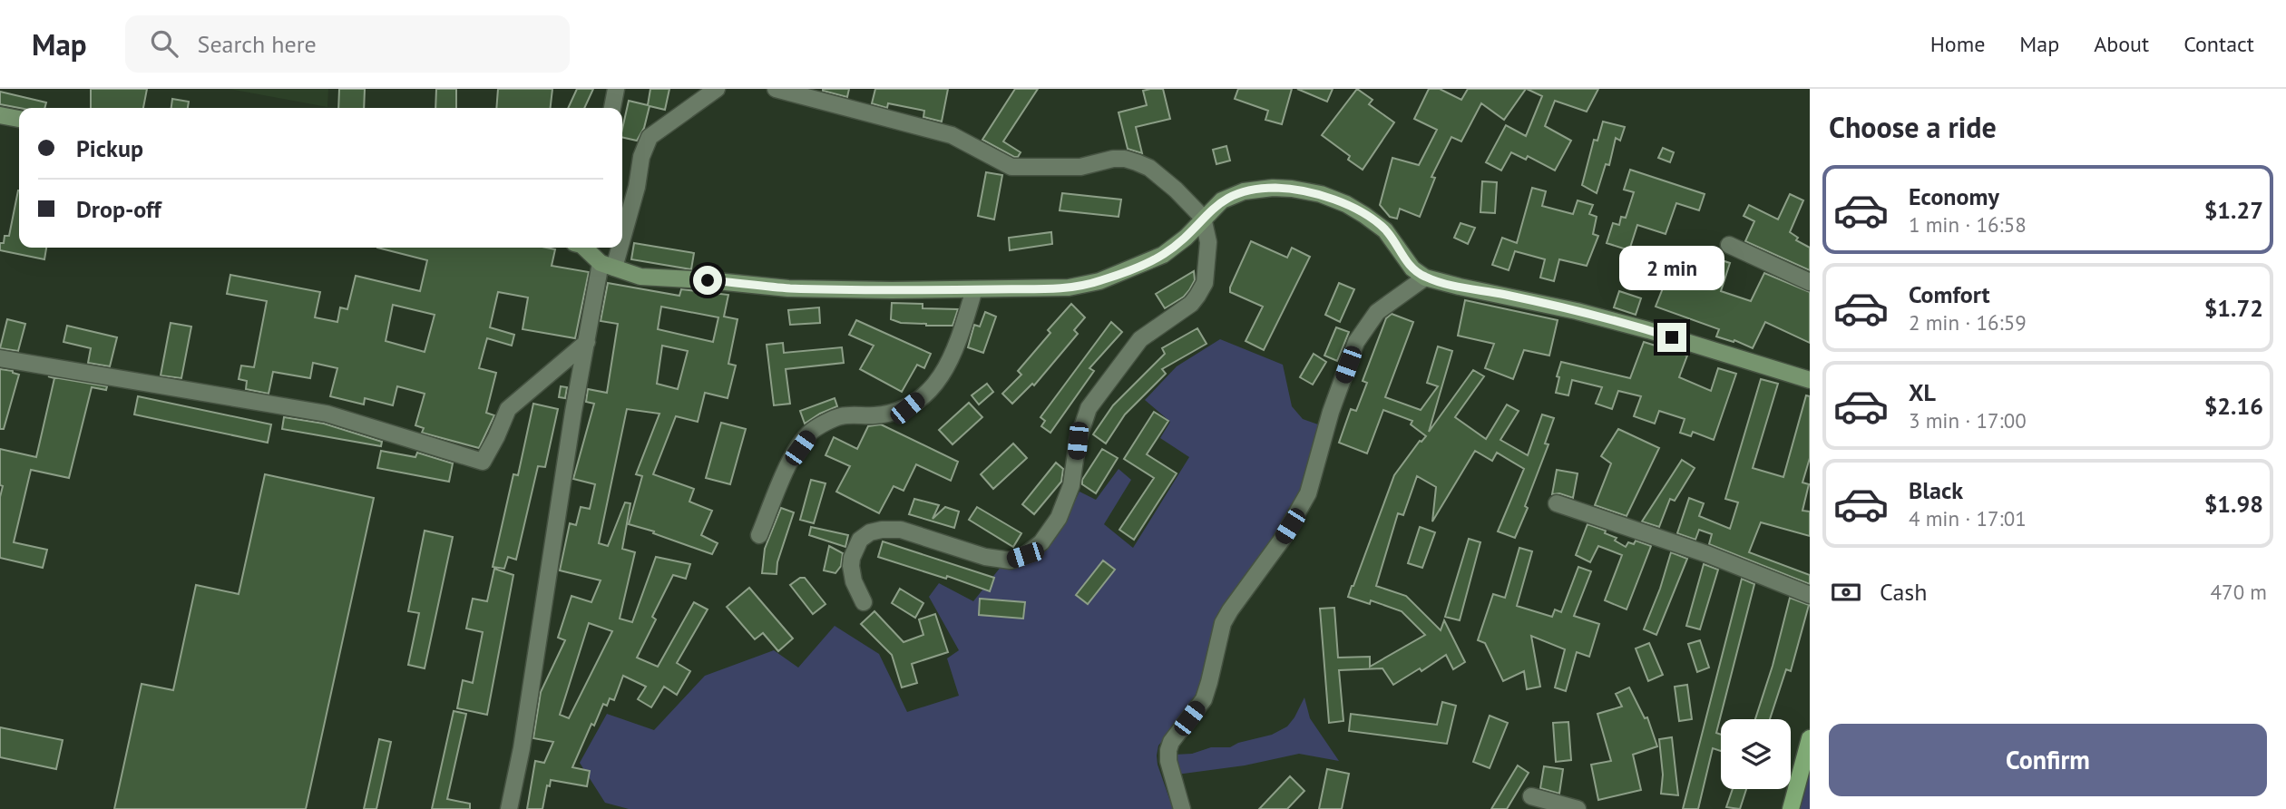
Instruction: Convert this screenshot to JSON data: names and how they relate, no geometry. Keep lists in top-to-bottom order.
{
  "page": {
    "header": "Map",
    "search": "Search here",
    "nav": [
      "Home",
      "Map",
      "About",
      "Contact"
    ],
    "heading": "Choose a ride",
    "banner": ["Pickup", "Drop-off"],
    "list": [
      {
        "name": "Economy",
        "note": "1 min · 16:58",
        "value": "$1.27"
      },
      {
        "name": "Comfort",
        "note": "2 min · 16:59",
        "value": "$1.72"
      },
      {
        "name": "XL",
        "note": "3 min · 17:00",
        "value": "$2.16"
      },
      {
        "name": "Black",
        "note": "4 min · 17:01",
        "value": "$1.98"
      }
    ],
    "bubble": "2 min",
    "pay": ["Cash", "470 m"],
    "buttons": "Confirm"
  }
}
